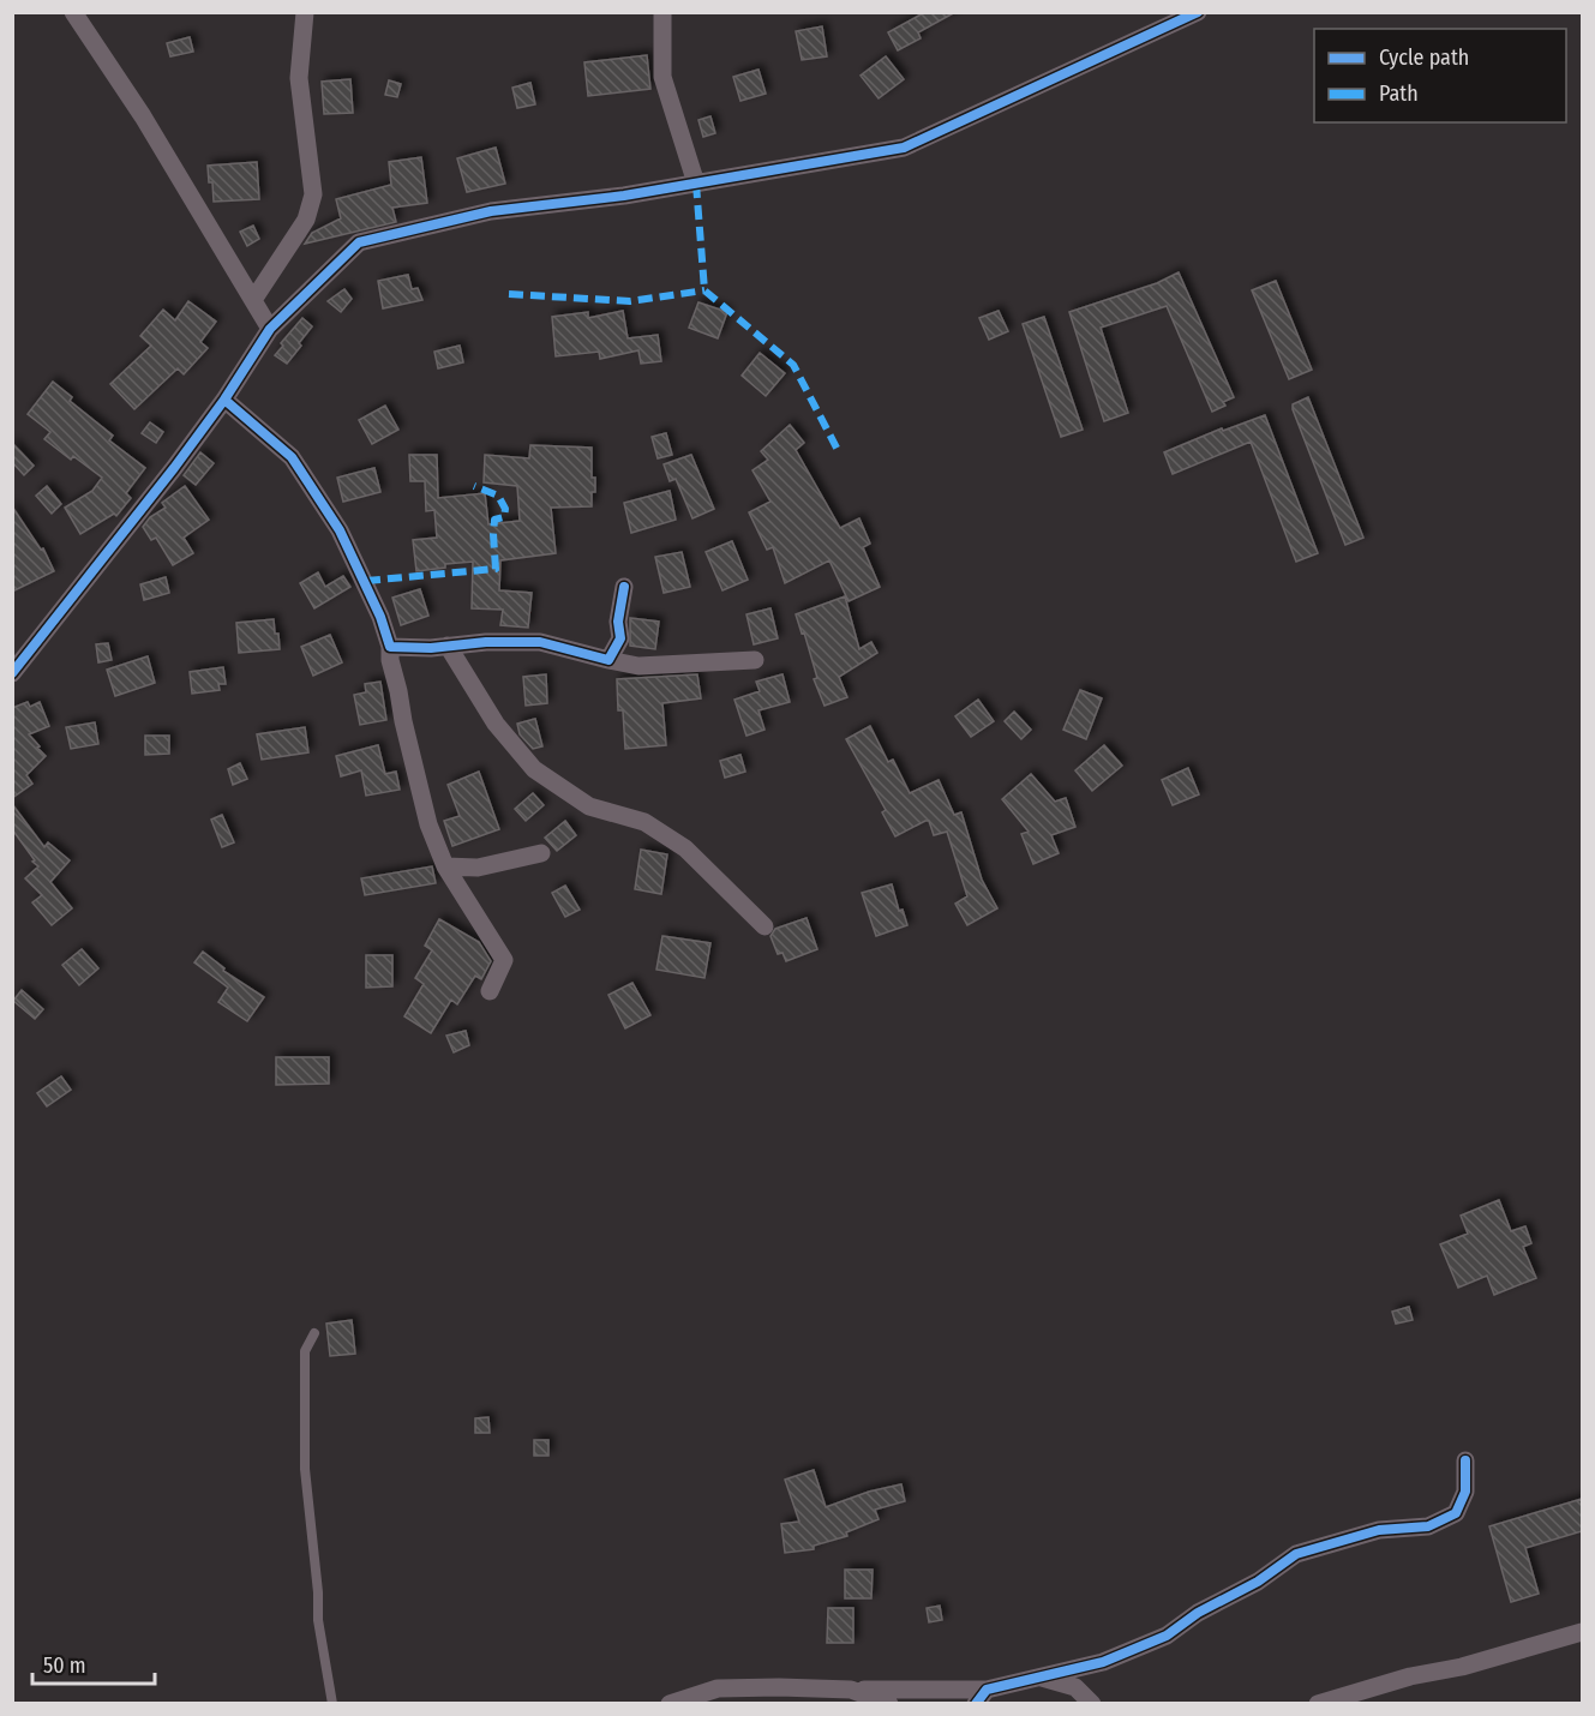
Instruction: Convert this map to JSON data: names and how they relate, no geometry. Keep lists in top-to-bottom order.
{
  "legend": ["Cycle path", "Path"],
  "scale_bar": "50 m"
}
